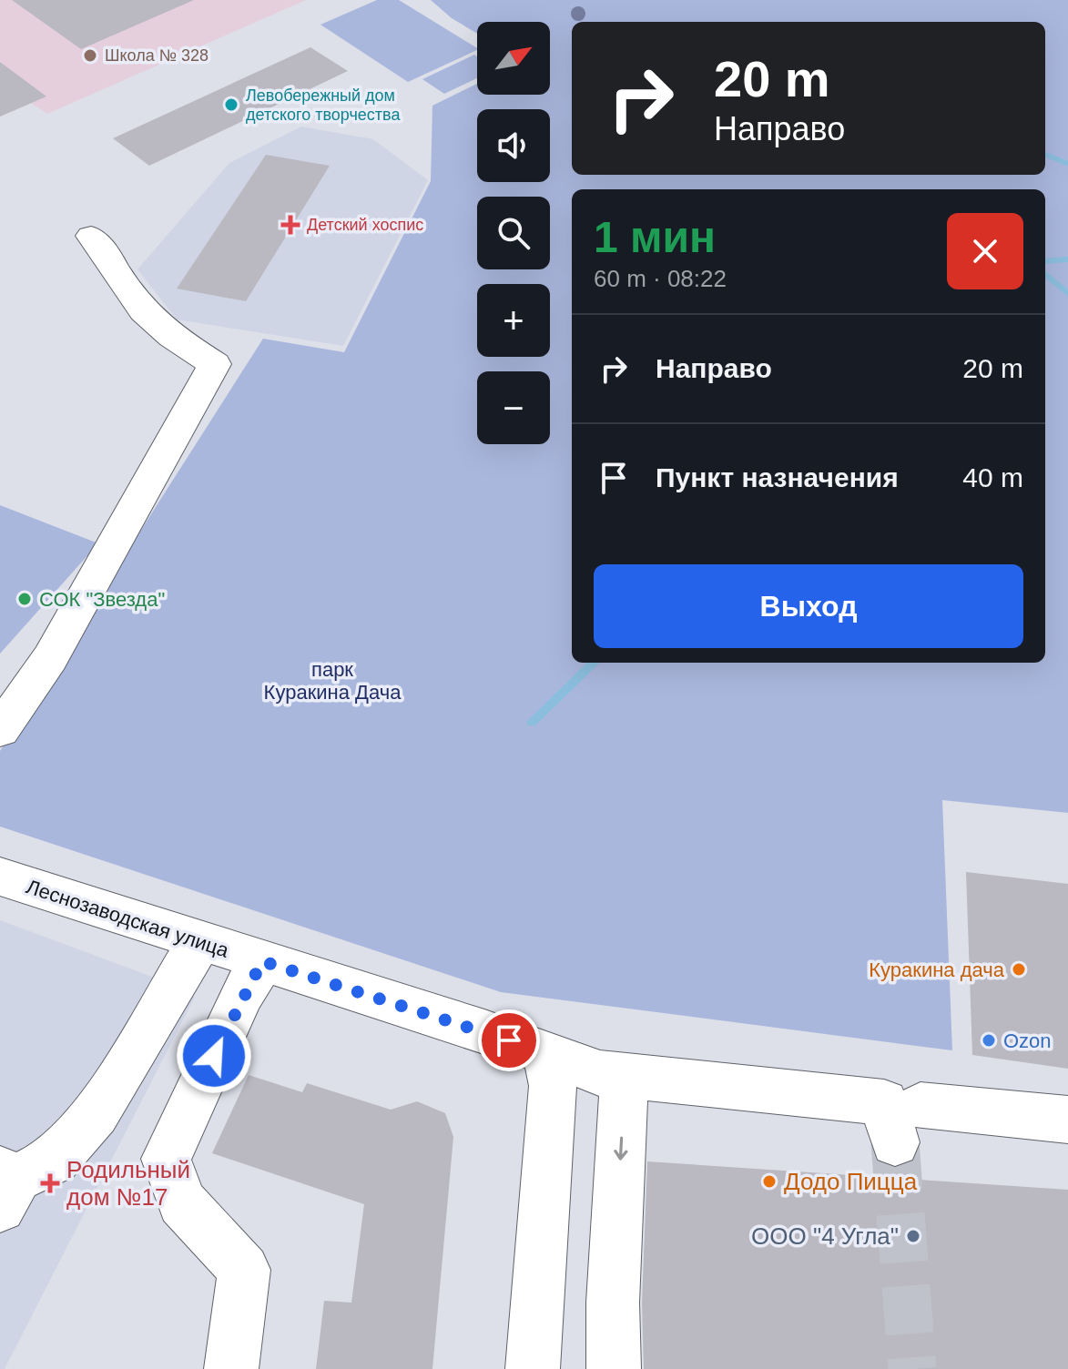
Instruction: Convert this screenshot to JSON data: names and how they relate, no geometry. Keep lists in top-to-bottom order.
{
  "streets": {
    "street": ["Леснозаводская улица"]
  },
  "parks": ["парк Куракина Дача"],
  "places": {
    "other": [
      "Школа № 328",
      "Левобережный дом детского творчества",
      "СОК \"Звезда\"",
      "Куракина дача",
      "Ozon",
      "Додо Пицца",
      "ООО \"4 Угла\""
    ],
    "health": ["Детский хоспис", "Родильный дом №17"]
  },
  "north": "top right",
  "page": {
    "map_buttons": ["+", "−"],
    "turn": ["20 m", "Направо"],
    "heading": ["1 мин", "60 m · 08:22"],
    "list": [
      {
        "name": "Направо",
        "value": "20 m"
      },
      {
        "name": "Пункт назначения",
        "value": "40 m"
      }
    ],
    "buttons": "Выход"
  }
}
